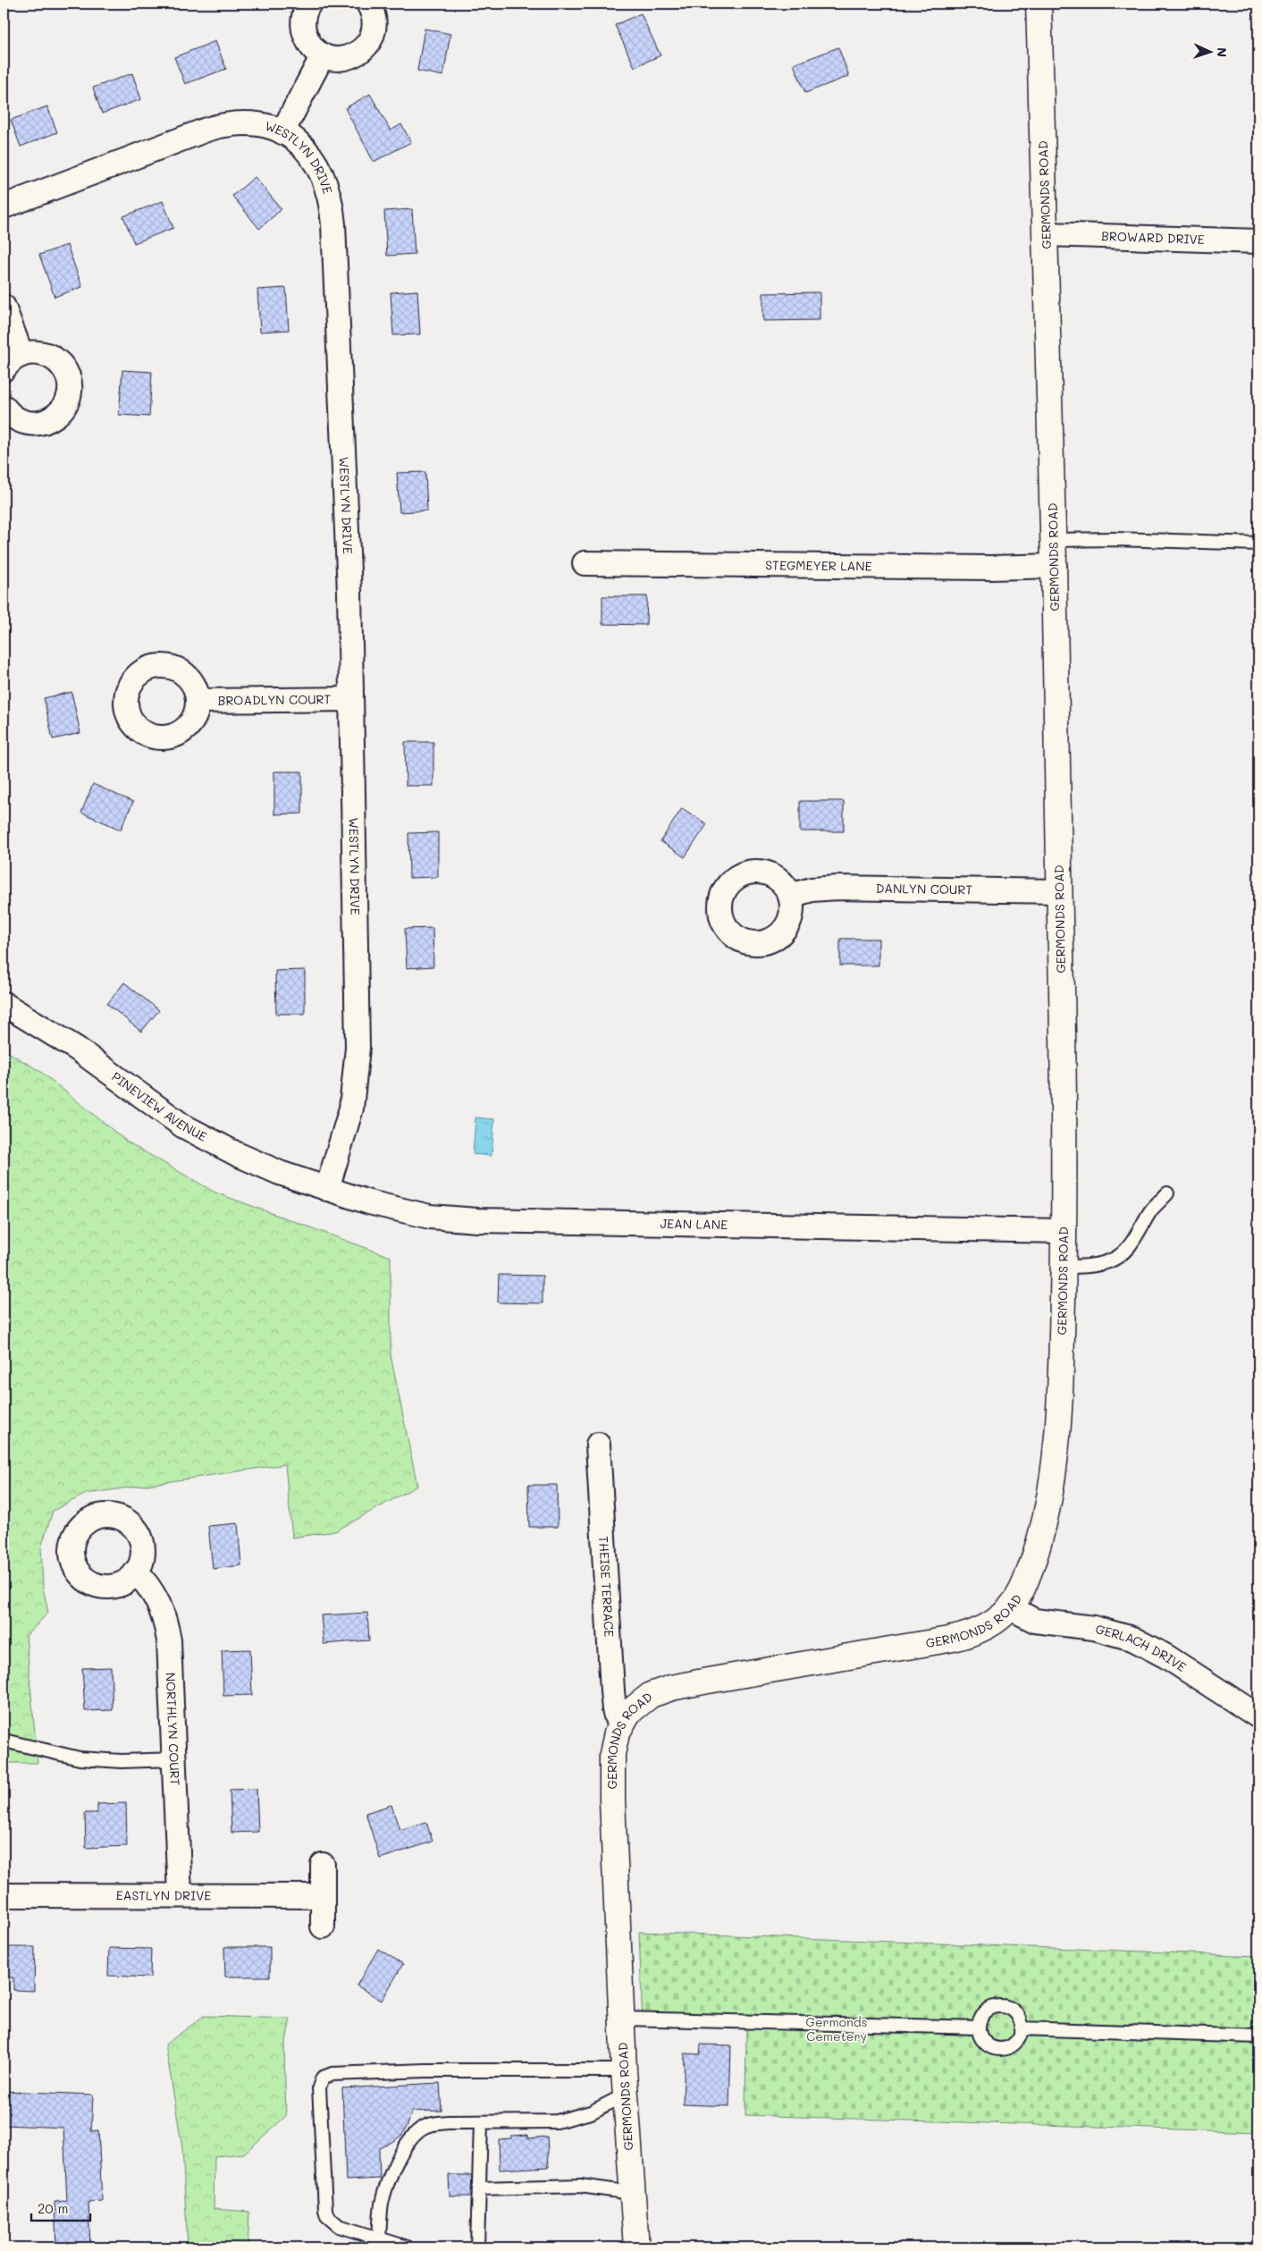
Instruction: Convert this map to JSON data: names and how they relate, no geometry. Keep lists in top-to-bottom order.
{
  "streets": {
    "street": [
      "WESTLYN DRIVE",
      "GERMONDS ROAD",
      "BROWARD DRIVE",
      "STEGMEYER LANE",
      "BROADLYN COURT",
      "DANLYN COURT",
      "PINEVIEW AVENUE",
      "JEAN LANE",
      "THEISE TERRACE",
      "GERLACH DRIVE",
      "NORTHLYN COURT",
      "EASTLYN DRIVE"
    ]
  },
  "crossings": [
    ["WESTLYN DRIVE", "BROADLYN COURT"],
    ["WESTLYN DRIVE", "PINEVIEW AVENUE"],
    ["WESTLYN DRIVE", "JEAN LANE"],
    ["GERMONDS ROAD", "BROWARD DRIVE"],
    ["GERMONDS ROAD", "STEGMEYER LANE"],
    ["GERMONDS ROAD", "DANLYN COURT"],
    ["GERMONDS ROAD", "JEAN LANE"],
    ["GERMONDS ROAD", "THEISE TERRACE"],
    ["GERMONDS ROAD", "GERLACH DRIVE"],
    ["PINEVIEW AVENUE", "JEAN LANE"],
    ["NORTHLYN COURT", "EASTLYN DRIVE"]
  ],
  "parks": ["Germonds Cemetery"],
  "scale_bar": "20 m",
  "north": "right"
}
